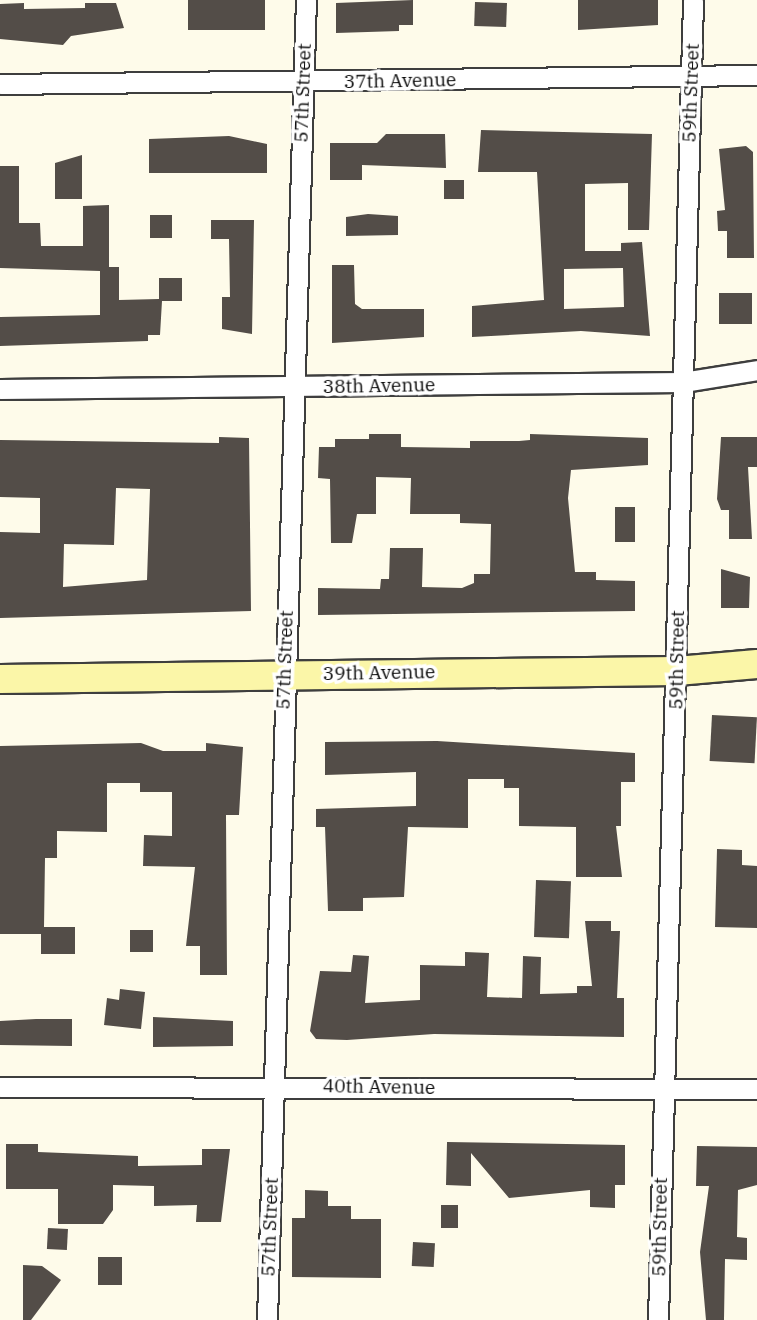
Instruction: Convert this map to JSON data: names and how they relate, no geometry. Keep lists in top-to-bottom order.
{
  "streets": {
    "main road": ["39th Avenue"],
    "street": [
      "37th Avenue",
      "57th Street",
      "59th Street",
      "38th Avenue",
      "40th Avenue"
    ]
  },
  "crossings": [
    ["37th Avenue", "57th Street"],
    ["37th Avenue", "59th Street"],
    ["57th Street", "38th Avenue"],
    ["57th Street", "39th Avenue"],
    ["57th Street", "40th Avenue"],
    ["59th Street", "38th Avenue"],
    ["59th Street", "39th Avenue"],
    ["59th Street", "40th Avenue"]
  ]
}
